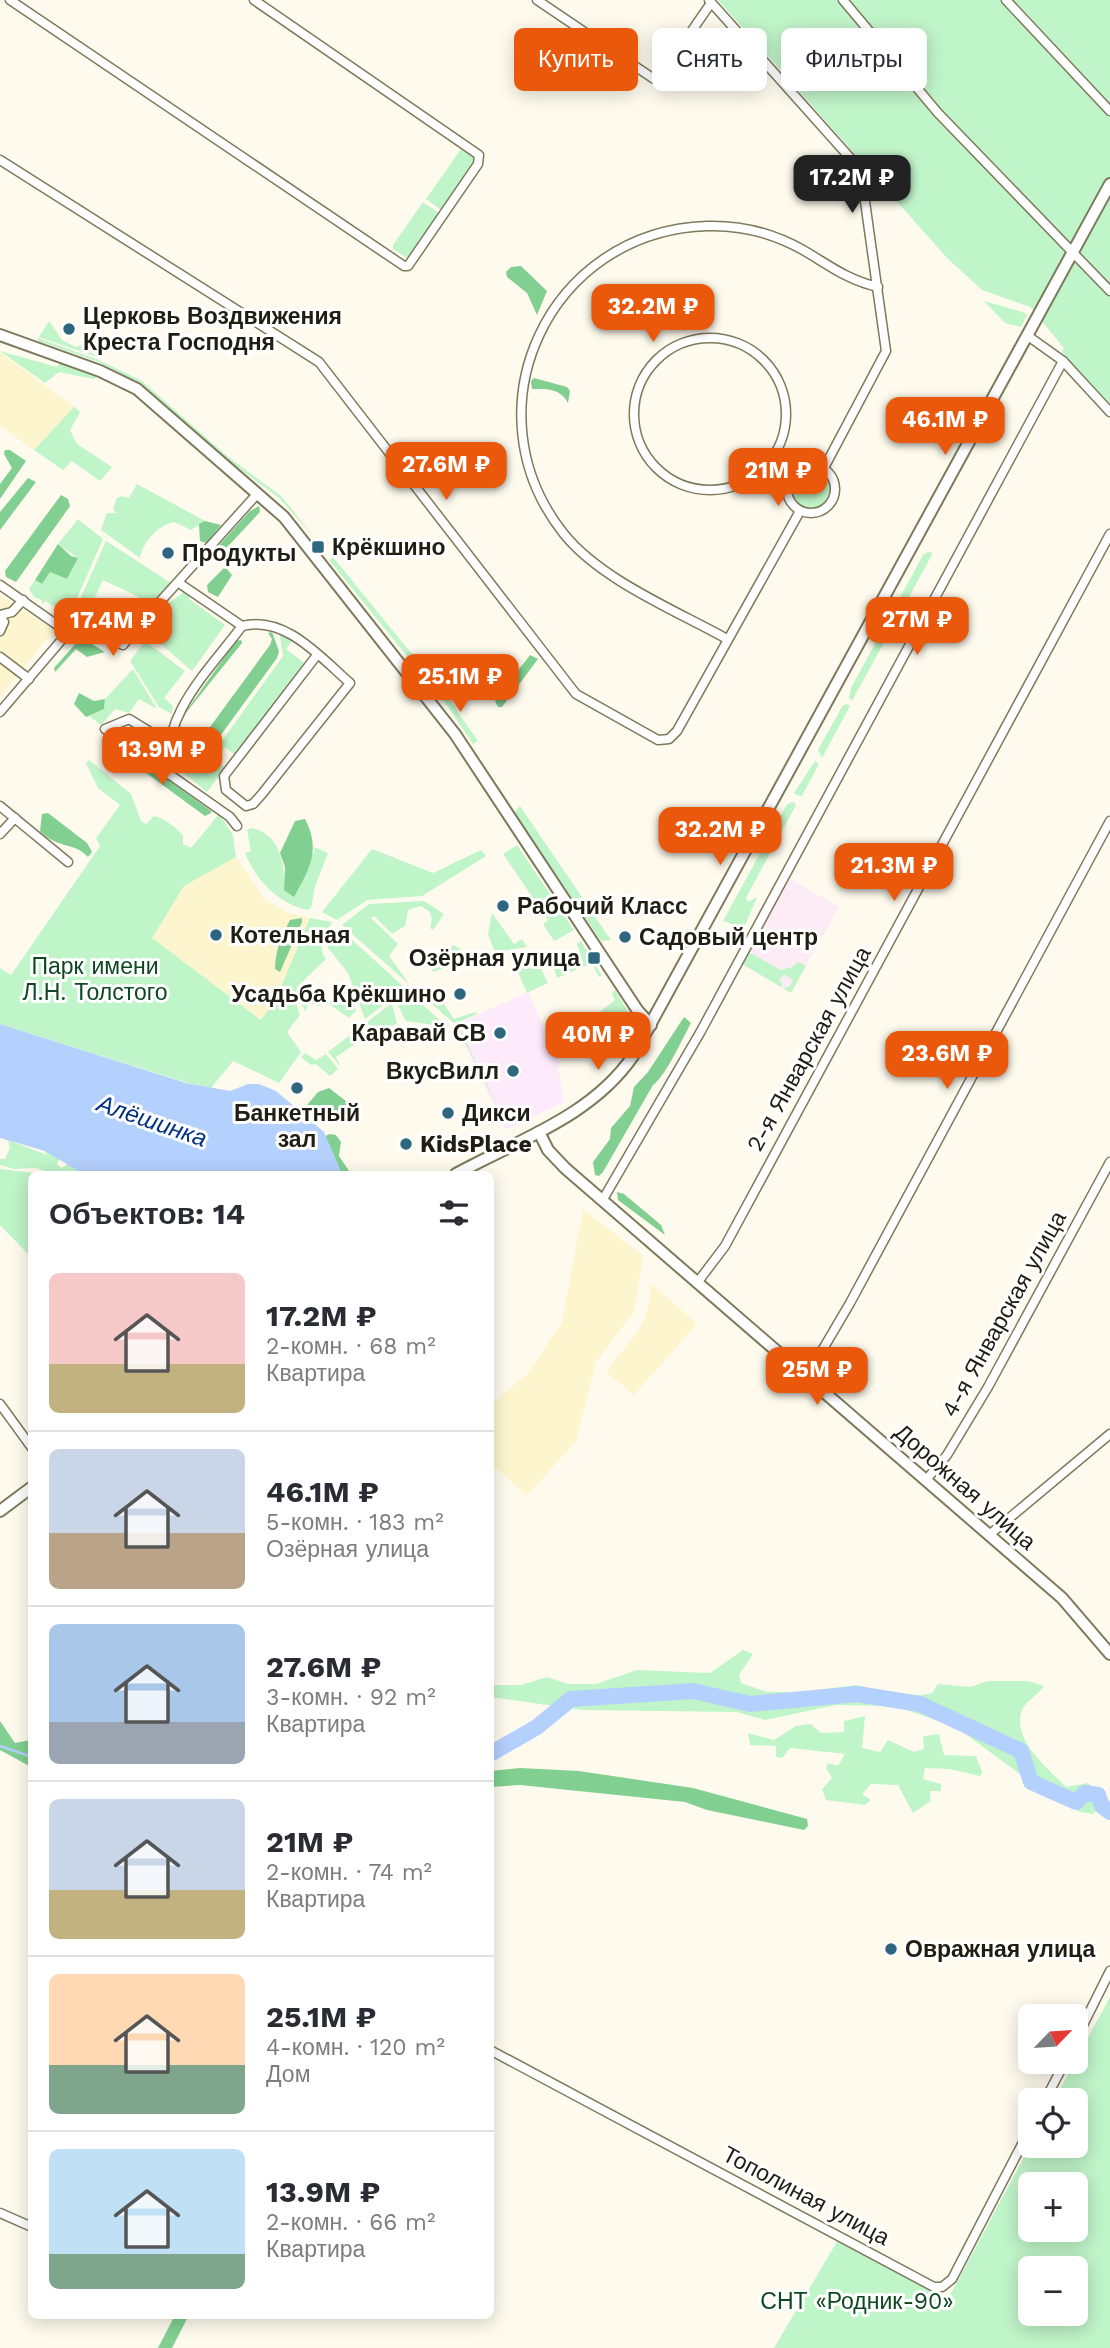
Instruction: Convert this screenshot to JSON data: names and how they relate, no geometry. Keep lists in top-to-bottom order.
{
  "streets": {
    "street": [
      "2-я Январская улица",
      "4-я Январская улица",
      "Дорожная улица",
      "Тополиная улица"
    ]
  },
  "crossings": [
    ["2-я Январская улица", "Дорожная улица"],
    ["4-я Январская улица", "Дорожная улица"]
  ],
  "water": ["Алёшинка"],
  "parks": ["Парк имени Л.Н. Толстого", "СНТ «Родник-90»"],
  "places": {
    "other": [
      "Церковь Воздвижения Креста Господня",
      "Продукты",
      "Рабочий Класс",
      "Котельная",
      "Садовый центр",
      "Усадьба Крёкшино",
      "Каравай СВ",
      "ВкусВилл",
      "Банкетный зал",
      "Дикси",
      "KidsPlace",
      "Овражная улица"
    ],
    "transit": ["Крёкшино", "Озёрная улица"]
  },
  "north": "top right",
  "page": {
    "chip": ["Купить", "Снять", "Фильтры"],
    "price": [
      "17.2M ₽",
      "32.2M ₽",
      "46.1M ₽",
      "27.6M ₽",
      "21M ₽",
      "27M ₽",
      "17.4M ₽",
      "25.1M ₽",
      "13.9M ₽",
      "32.2M ₽",
      "21.3M ₽",
      "40M ₽",
      "23.6M ₽",
      "25M ₽"
    ],
    "heading": "Объектов: 14",
    "list": [
      {
        "name": "17.2M ₽",
        "note": "2-комн. · 68 m² · Квартира"
      },
      {
        "name": "46.1M ₽",
        "note": "5-комн. · 183 m² · Озёрная улица"
      },
      {
        "name": "27.6M ₽",
        "note": "3-комн. · 92 m² · Квартира"
      },
      {
        "name": "21M ₽",
        "note": "2-комн. · 74 m² · Квартира"
      },
      {
        "name": "25.1M ₽",
        "note": "4-комн. · 120 m² · Дом"
      },
      {
        "name": "13.9M ₽",
        "note": "2-комн. · 66 m² · Квартира"
      }
    ],
    "map_buttons": ["+", "−"]
  }
}
